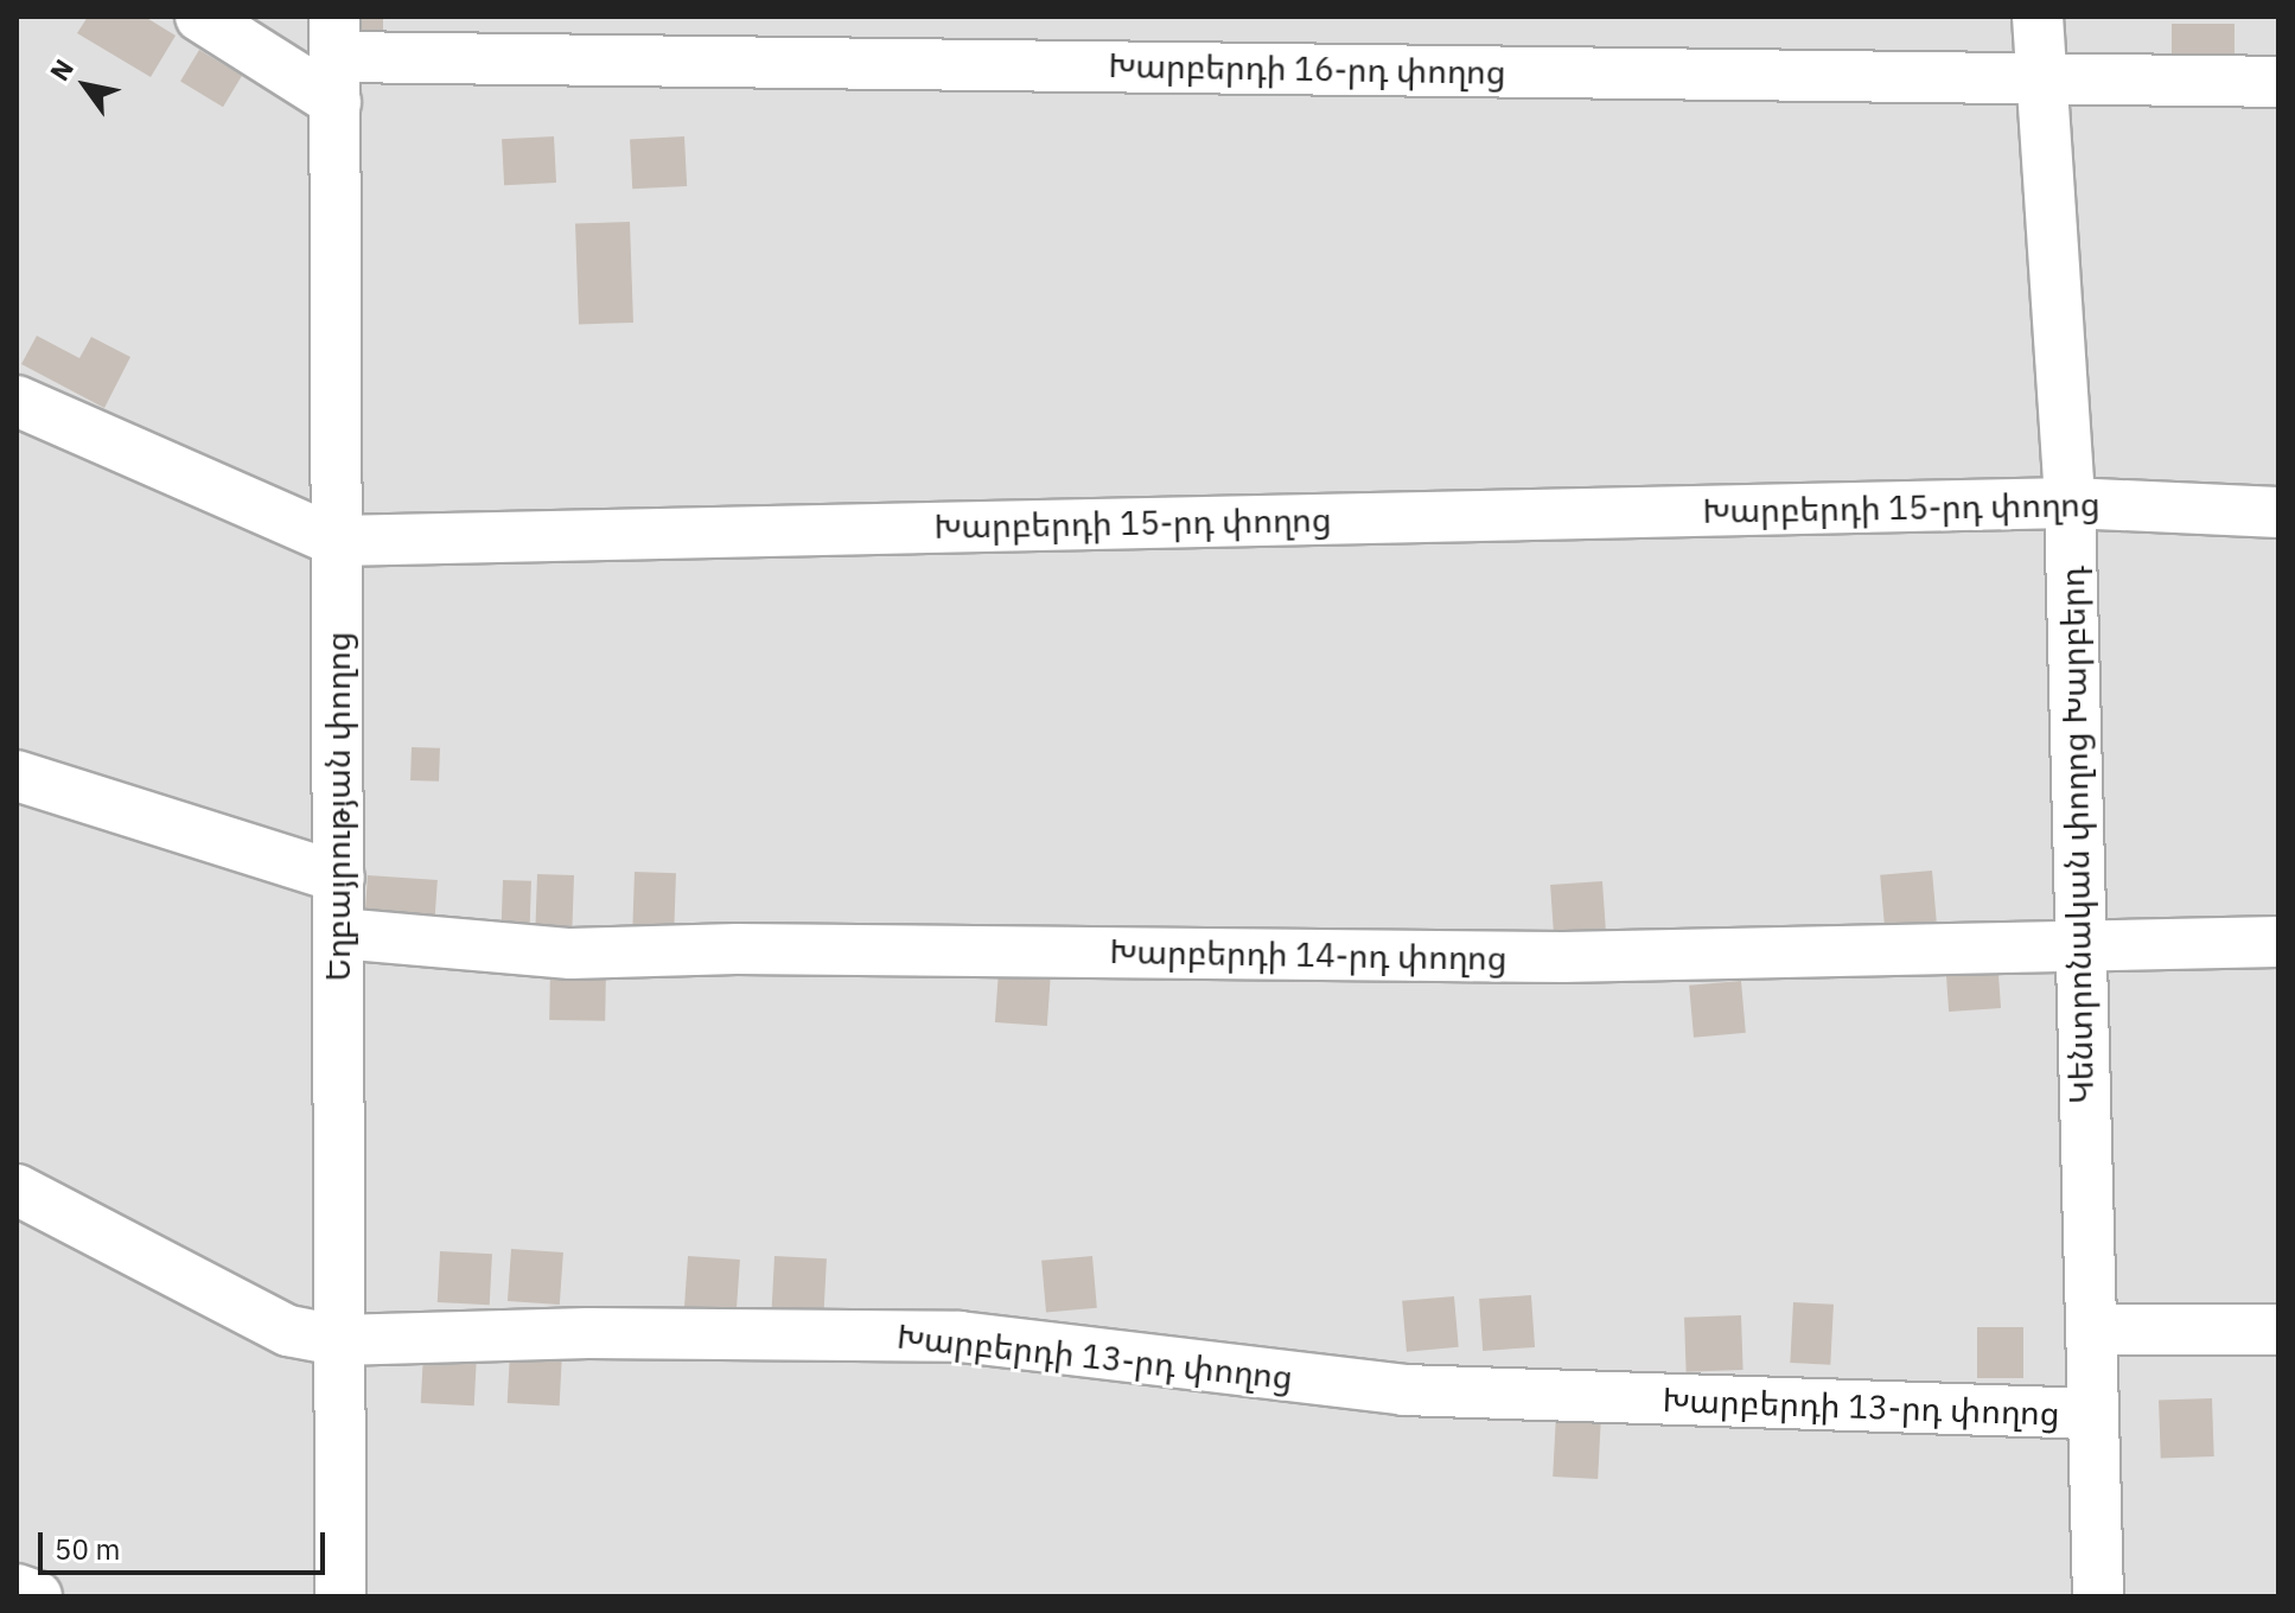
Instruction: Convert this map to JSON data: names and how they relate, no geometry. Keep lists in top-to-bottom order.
{
  "streets": {
    "street": [
      "Խարբերդի 16-րդ փողոց",
      "Խարբերդի 15-րդ փողոց",
      "Եղբայրության փողոց",
      "Կենտրոնական փողոց Խարբերդ",
      "Խարբերդի 14-րդ փողոց",
      "Խարբերդի 13-րդ փողոց"
    ]
  },
  "crossings": [
    ["Խարբերդի 16-րդ փողոց", "Եղբայրության փողոց"],
    ["Խարբերդի 16-րդ փողոց", "Կենտրոնական փողոց Խարբերդ"],
    ["Խարբերդի 15-րդ փողոց", "Եղբայրության փողոց"],
    ["Խարբերդի 15-րդ փողոց", "Կենտրոնական փողոց Խարբերդ"],
    ["Եղբայրության փողոց", "Խարբերդի 14-րդ փողոց"],
    ["Եղբայրության փողոց", "Խարբերդի 13-րդ փողոց"],
    ["Կենտրոնական փողոց Խարբերդ", "Խարբերդի 14-րդ փողոց"],
    ["Կենտրոնական փողոց Խարբերդ", "Խարբերդի 13-րդ փողոց"]
  ],
  "scale_bar": "50 m",
  "north": "top left"
}
